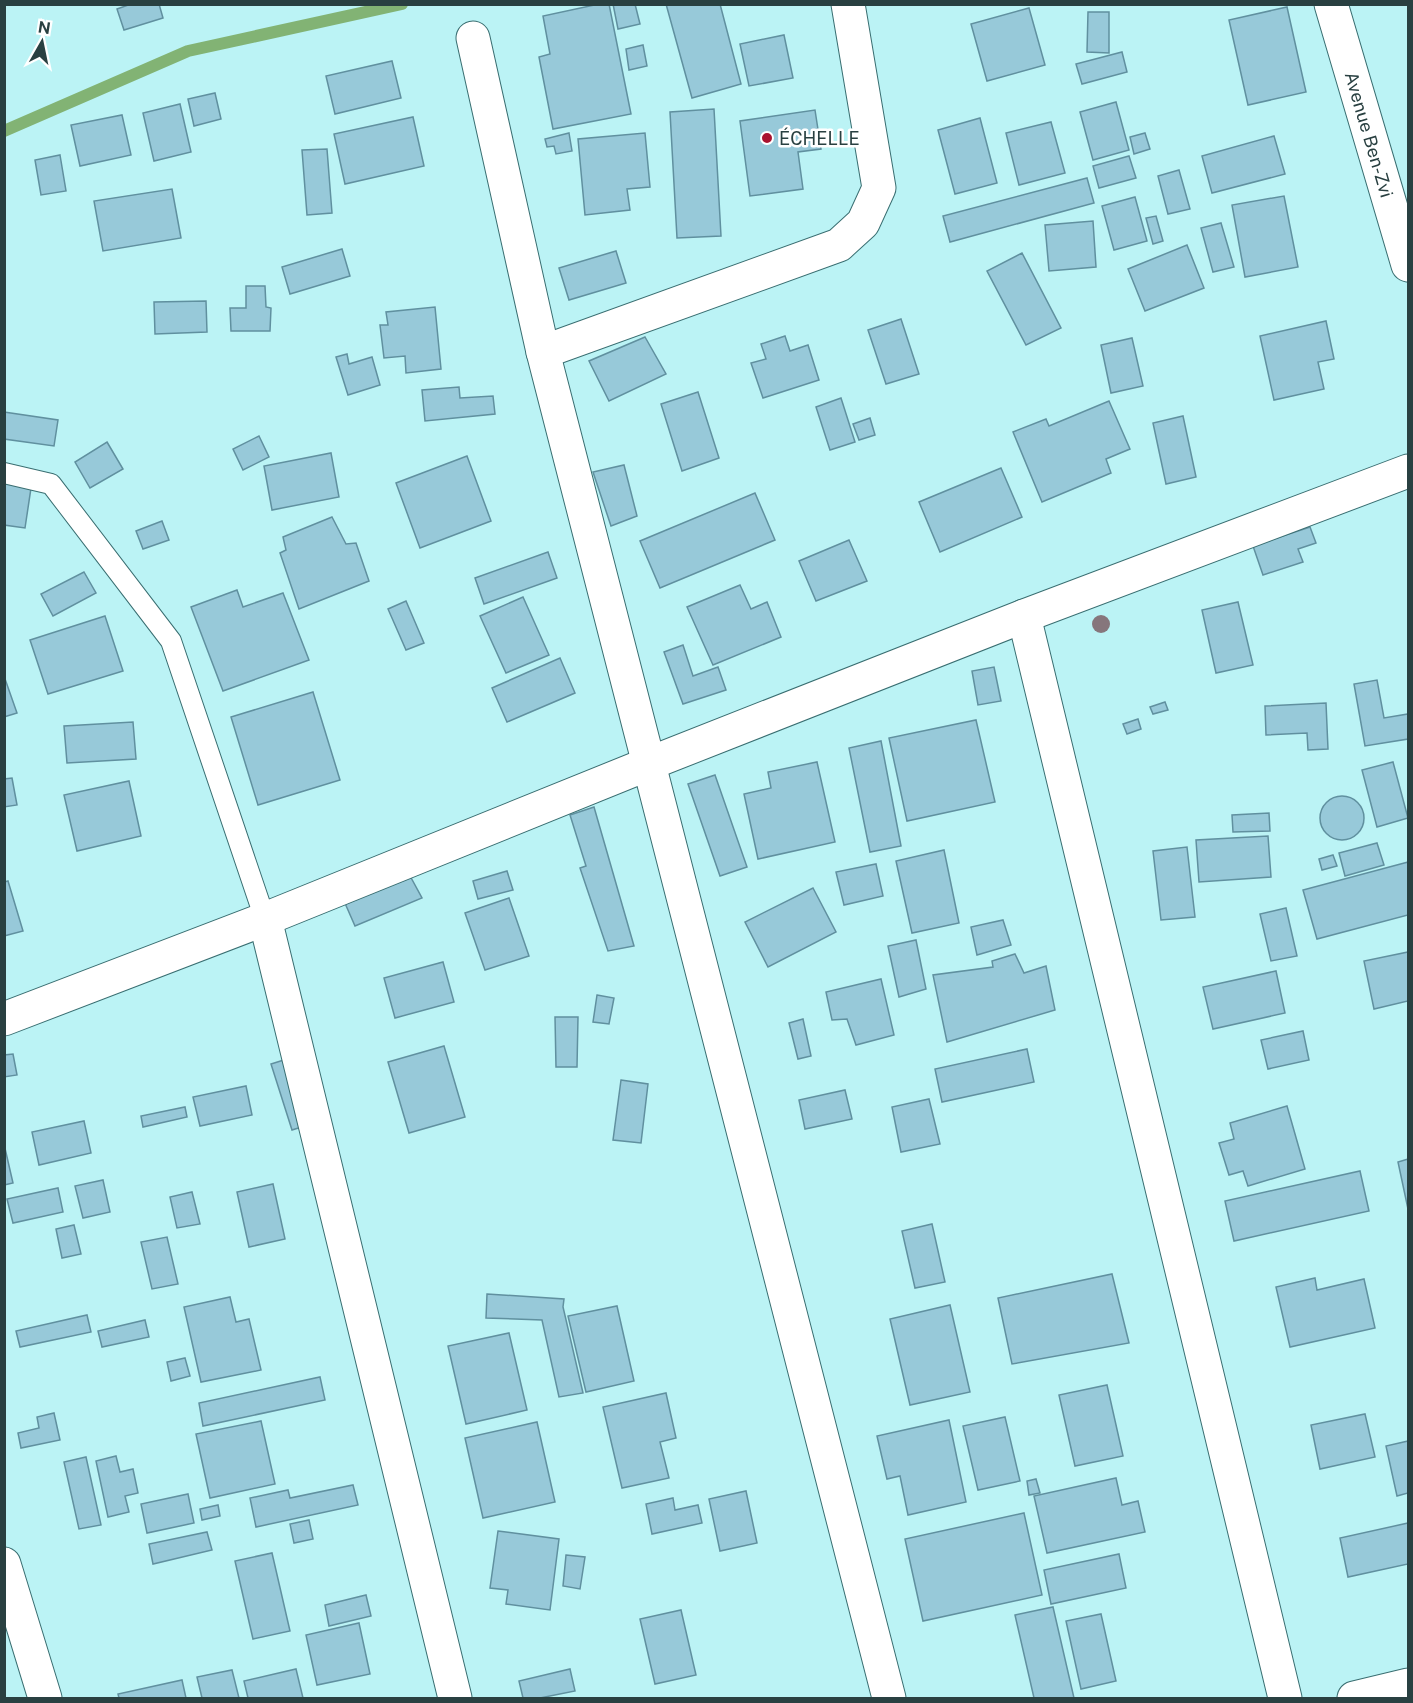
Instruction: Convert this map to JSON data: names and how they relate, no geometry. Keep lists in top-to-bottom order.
{
  "streets": {
    "street": ["Avenue Ben-Zvi"]
  },
  "places": ["ÉCHELLE"],
  "north": "top"
}
